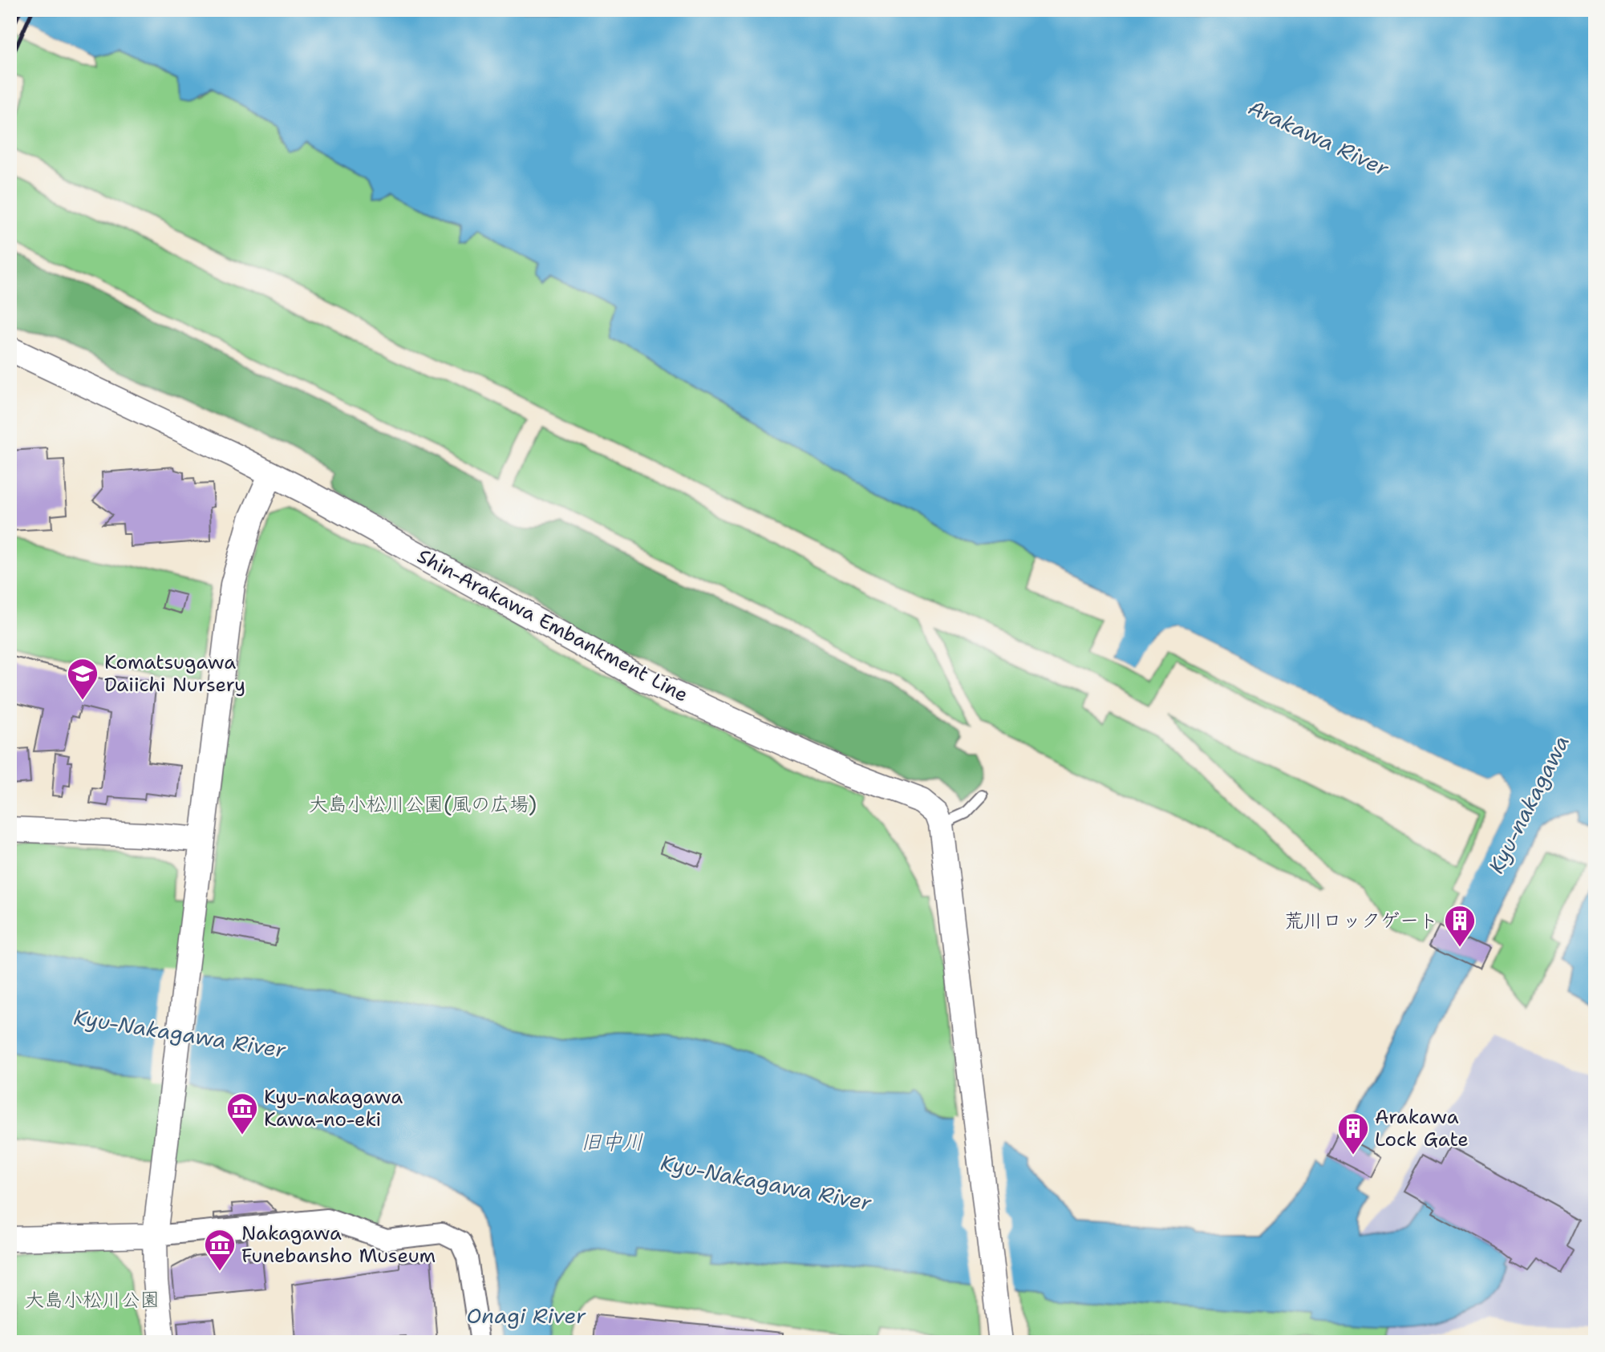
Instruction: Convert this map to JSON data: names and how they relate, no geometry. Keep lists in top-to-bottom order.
{
  "streets": {
    "street": ["Shin-Arakawa Embankment Line"]
  },
  "water": [
    "Arakawa River",
    "Kyu-nakagawa",
    "Kyu-Nakagawa River",
    "旧中川",
    "Onagi River"
  ],
  "parks": ["大島小松川公園(風の広場)", "大島小松川公園"],
  "places": {
    "school or university": ["Komatsugawa Daiichi Nursery"],
    "building": ["荒川ロックゲート", "Arakawa Lock Gate"],
    "museum": ["Kyu-nakagawa Kawa-no-eki", "Nakagawa Funebansho Museum"]
  }
}
